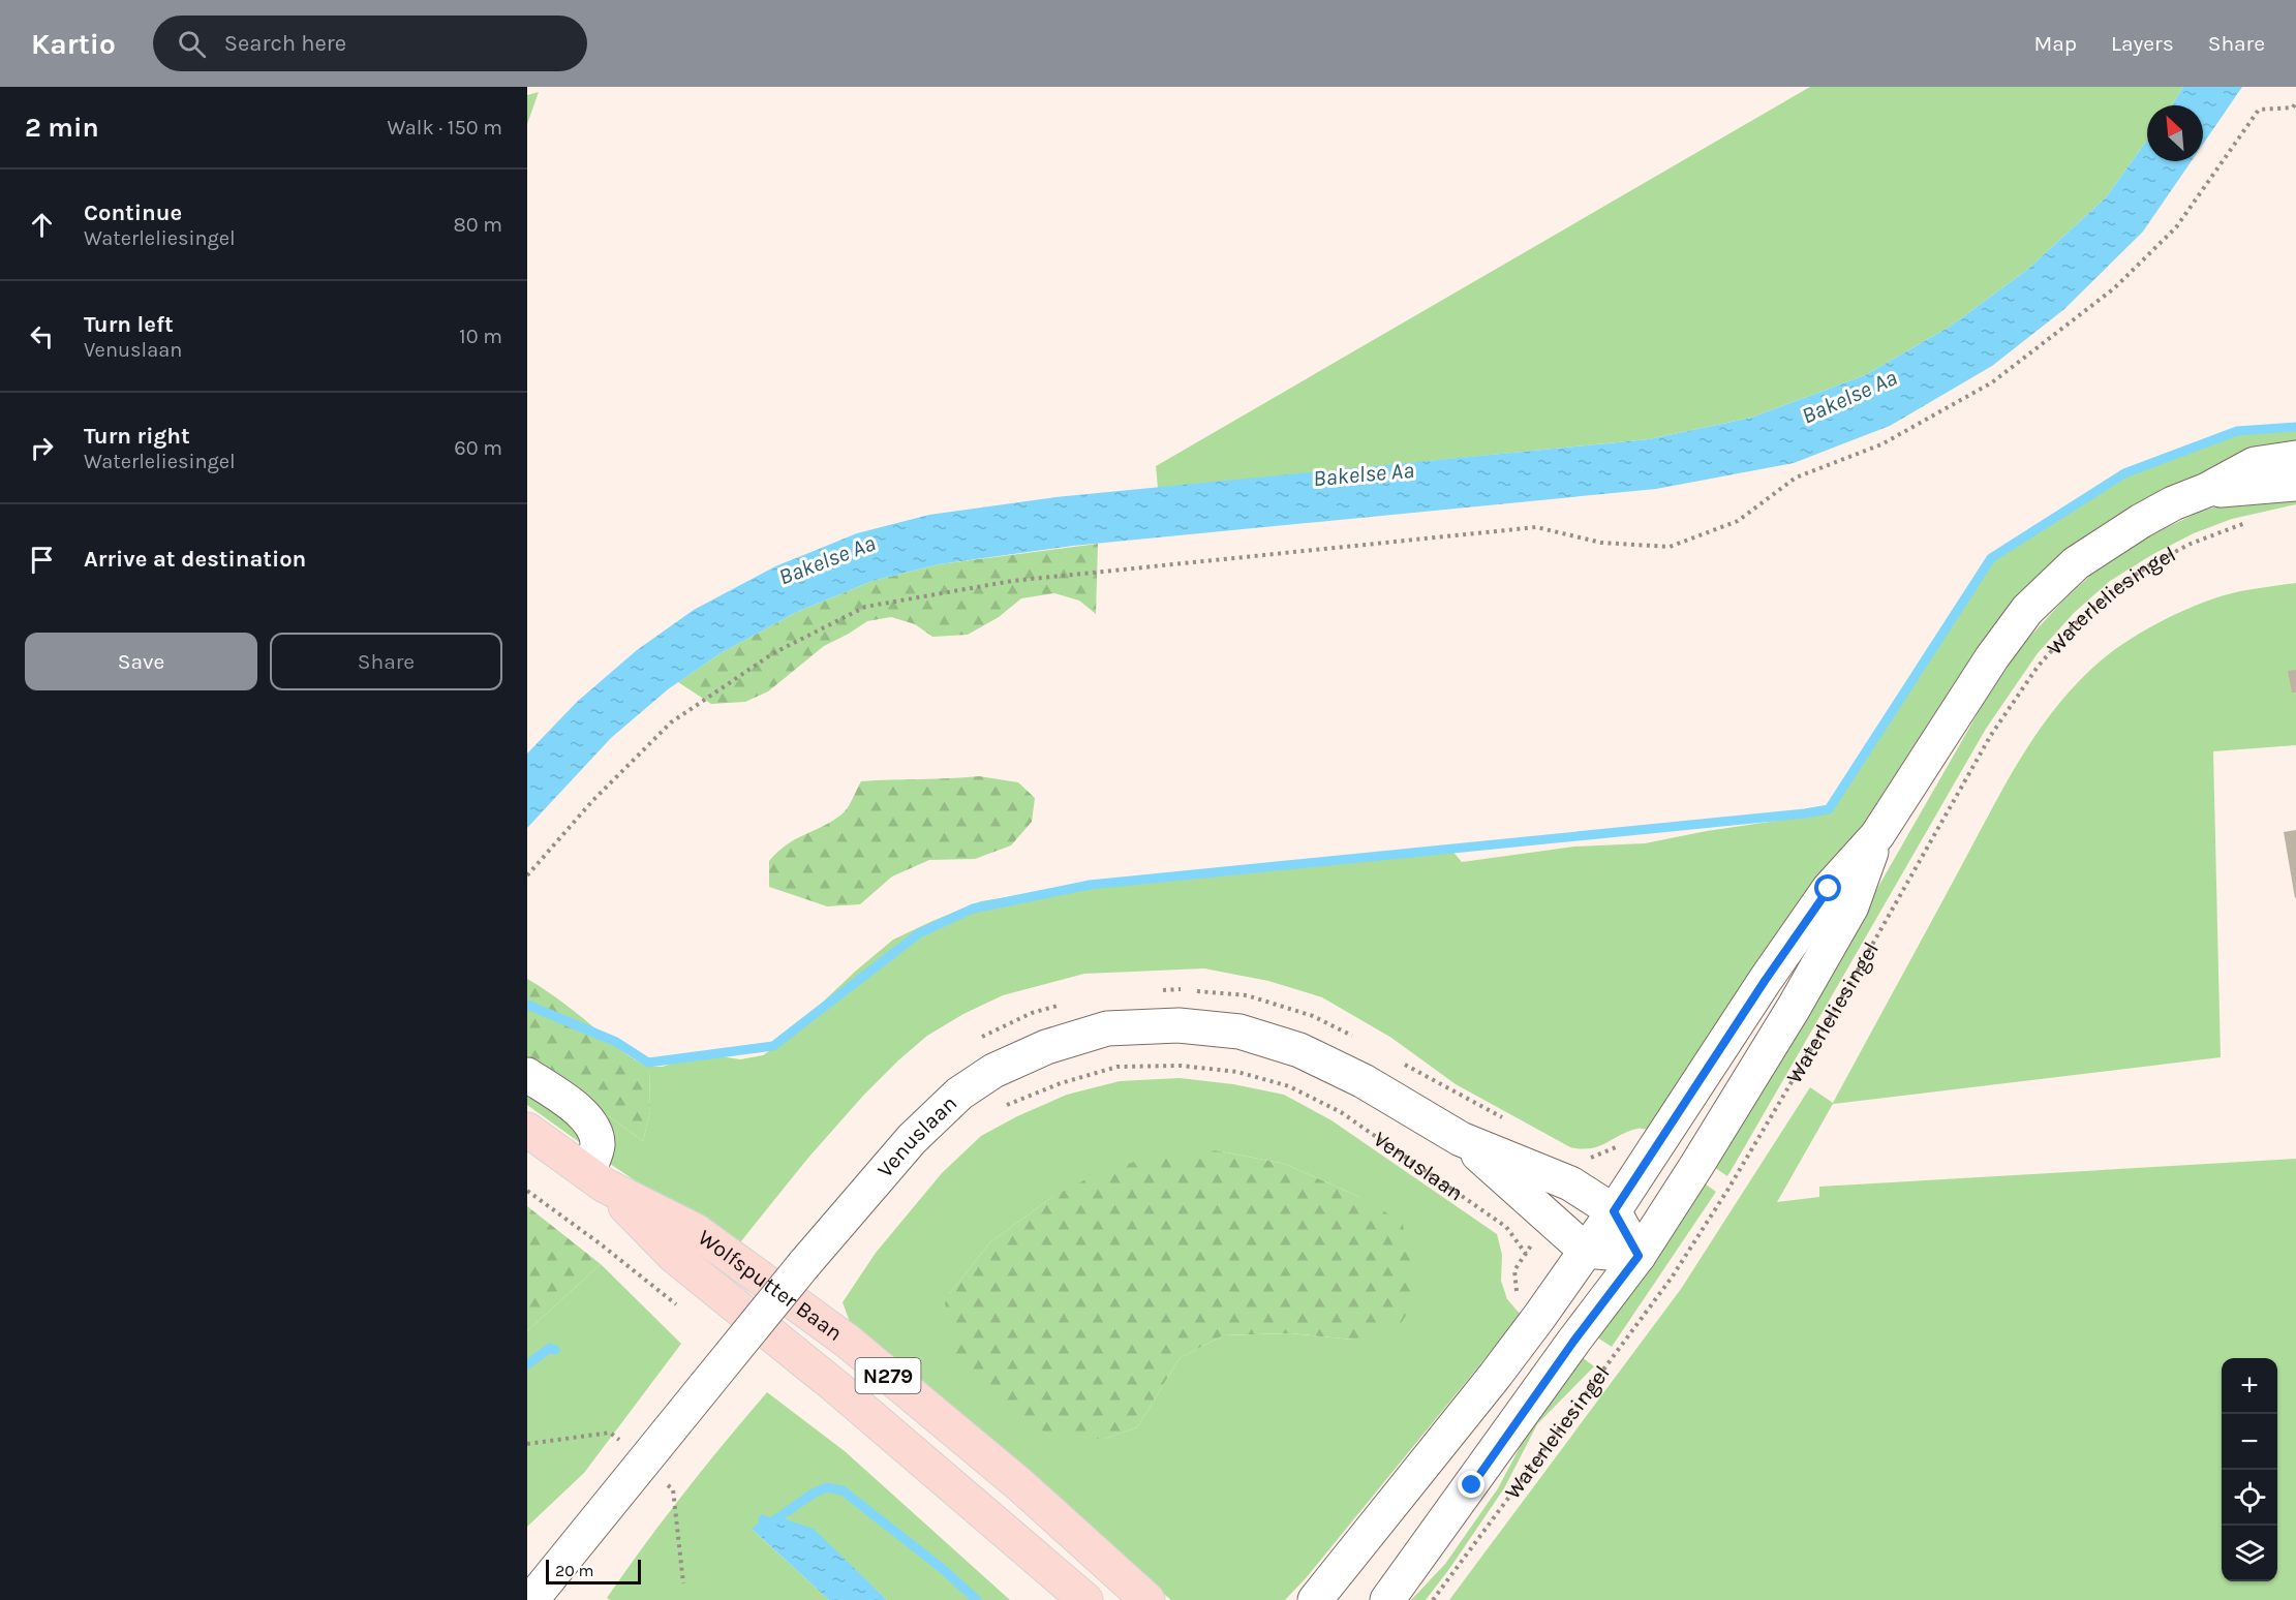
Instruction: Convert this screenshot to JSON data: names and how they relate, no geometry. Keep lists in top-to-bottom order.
{
  "streets": {
    "main road": ["Wolfsputter Baan", "N279"],
    "street": ["Waterleliesingel", "Venuslaan"]
  },
  "crossings": [
    ["Waterleliesingel", "Venuslaan"]
  ],
  "water": ["Bakelse Aa"],
  "scale_bar": "20 m",
  "north": "top left",
  "page": {
    "header": "Kartio",
    "search": "Search here",
    "nav": ["Map", "Layers", "Share"],
    "heading": ["2 min", "Walk · 150 m"],
    "list": [
      ["Continue", "Waterleliesingel", "80 m"],
      ["Turn left", "Venuslaan", "10 m"],
      ["Turn right", "Waterleliesingel", "60 m"],
      "Arrive at destination"
    ],
    "buttons": ["Save", "Share"],
    "map_buttons": ["+", "−"],
    "scale": "20 m"
  }
}
